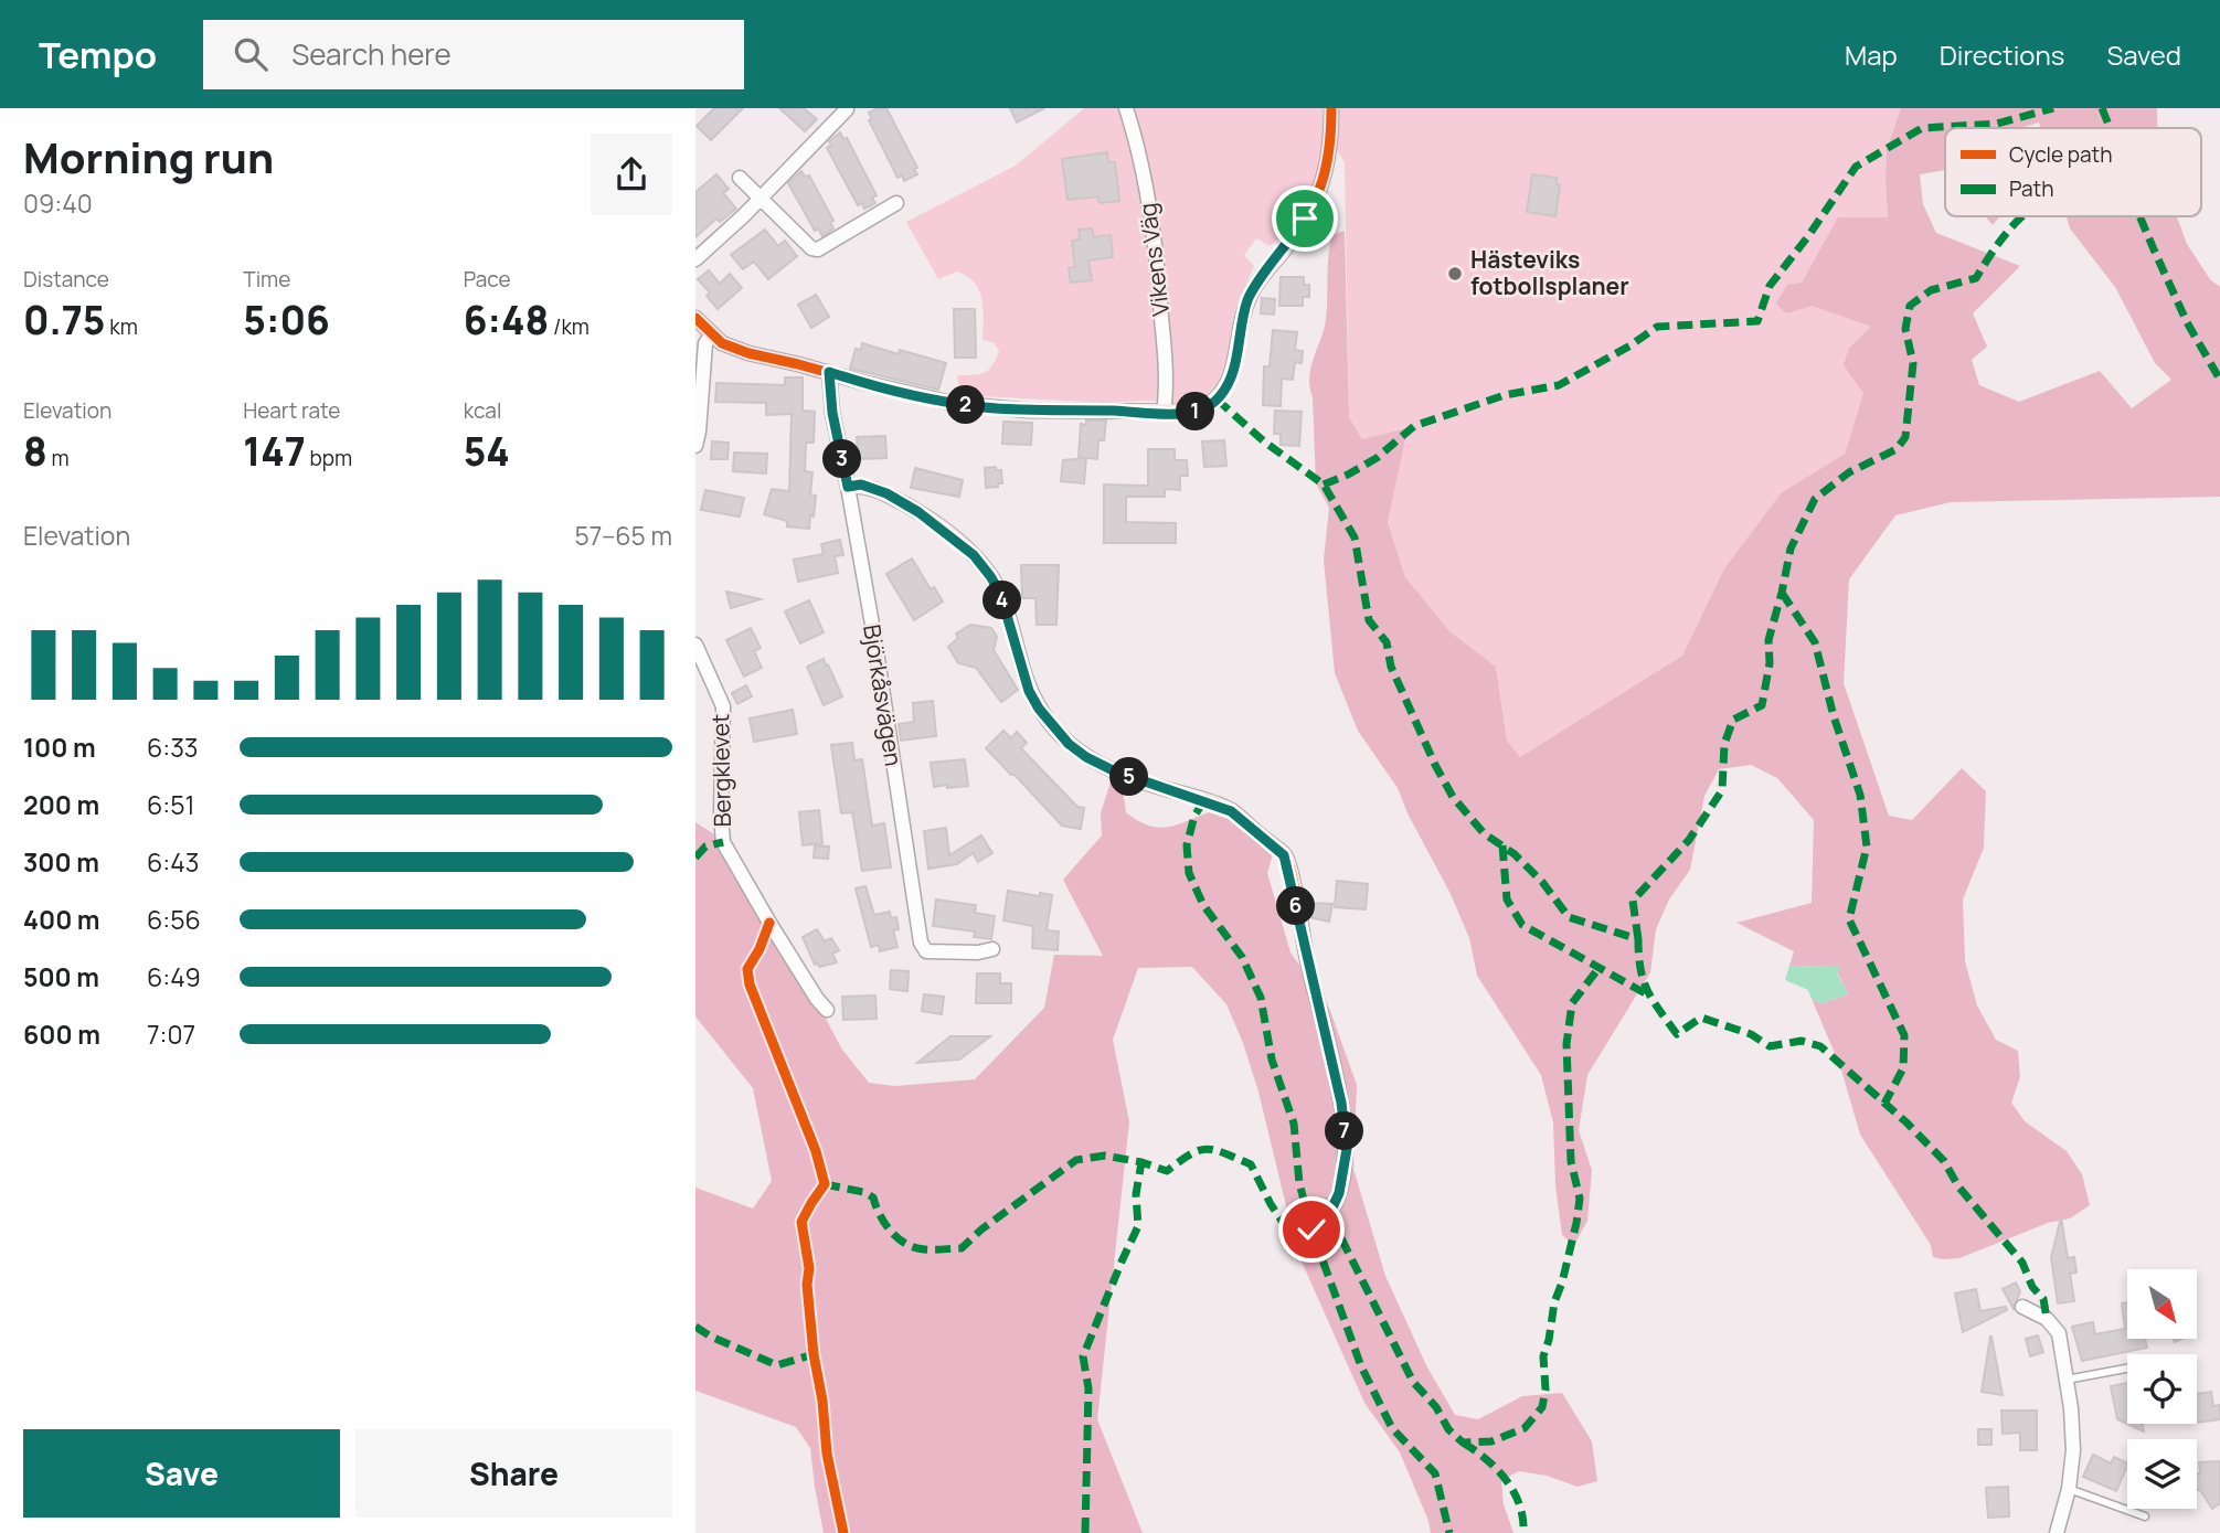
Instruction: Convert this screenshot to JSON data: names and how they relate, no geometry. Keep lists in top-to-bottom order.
{
  "streets": {
    "street": ["Vikens Väg", "Björkåsvägen", "Bergklevet"]
  },
  "places": ["Hästeviks fotbollsplaner"],
  "legend": ["Cycle path", "Path"],
  "north": "bottom right",
  "page": {
    "header": "Tempo",
    "search": "Search here",
    "nav": ["Map", "Directions", "Saved"],
    "heading": ["Morning run", "09:40"],
    "stats": [
      ["Distance", "0.75 km"],
      ["Time", "5:06"],
      ["Pace", "6:48 /km"],
      ["Elevation", "8 m"],
      ["Heart rate", "147 bpm"],
      ["kcal", "54"]
    ],
    "pins": [
      "2",
      "1",
      "3",
      "4",
      "5",
      "6",
      "7"
    ],
    "chart": ["Elevation", "57–65 m"],
    "list": [
      {
        "name": "100 m",
        "note": "6:33"
      },
      {
        "name": "200 m",
        "note": "6:51"
      },
      {
        "name": "300 m",
        "note": "6:43"
      },
      {
        "name": "400 m",
        "note": "6:56"
      },
      {
        "name": "500 m",
        "note": "6:49"
      },
      {
        "name": "600 m",
        "note": "7:07"
      }
    ],
    "buttons": ["Save", "Share"]
  }
}
